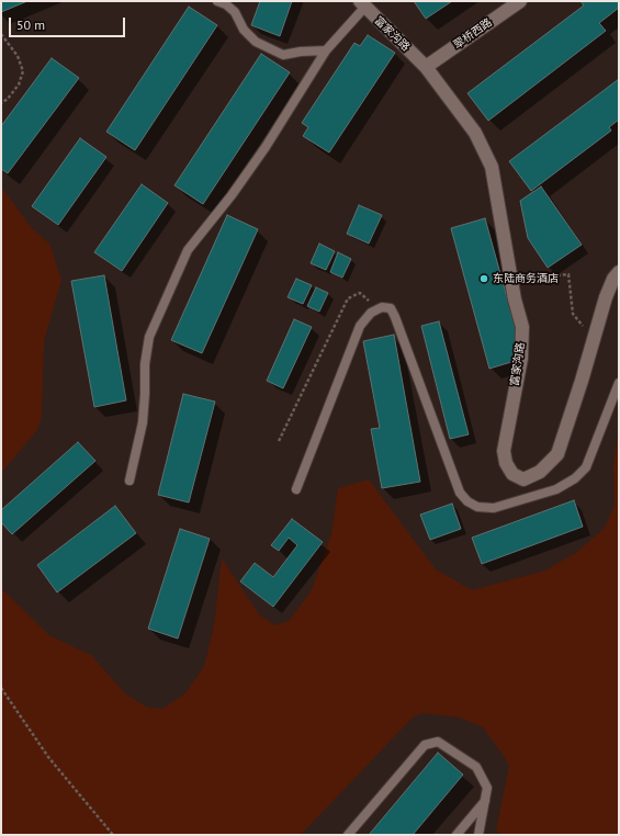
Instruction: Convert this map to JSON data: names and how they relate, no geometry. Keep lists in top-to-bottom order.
{
  "streets": {
    "street": ["富家沟路", "翠桥西路"]
  },
  "crossings": [
    ["富家沟路", "翠桥西路"]
  ],
  "places": ["东陆商务酒店"],
  "scale_bar": "50 m"
}
